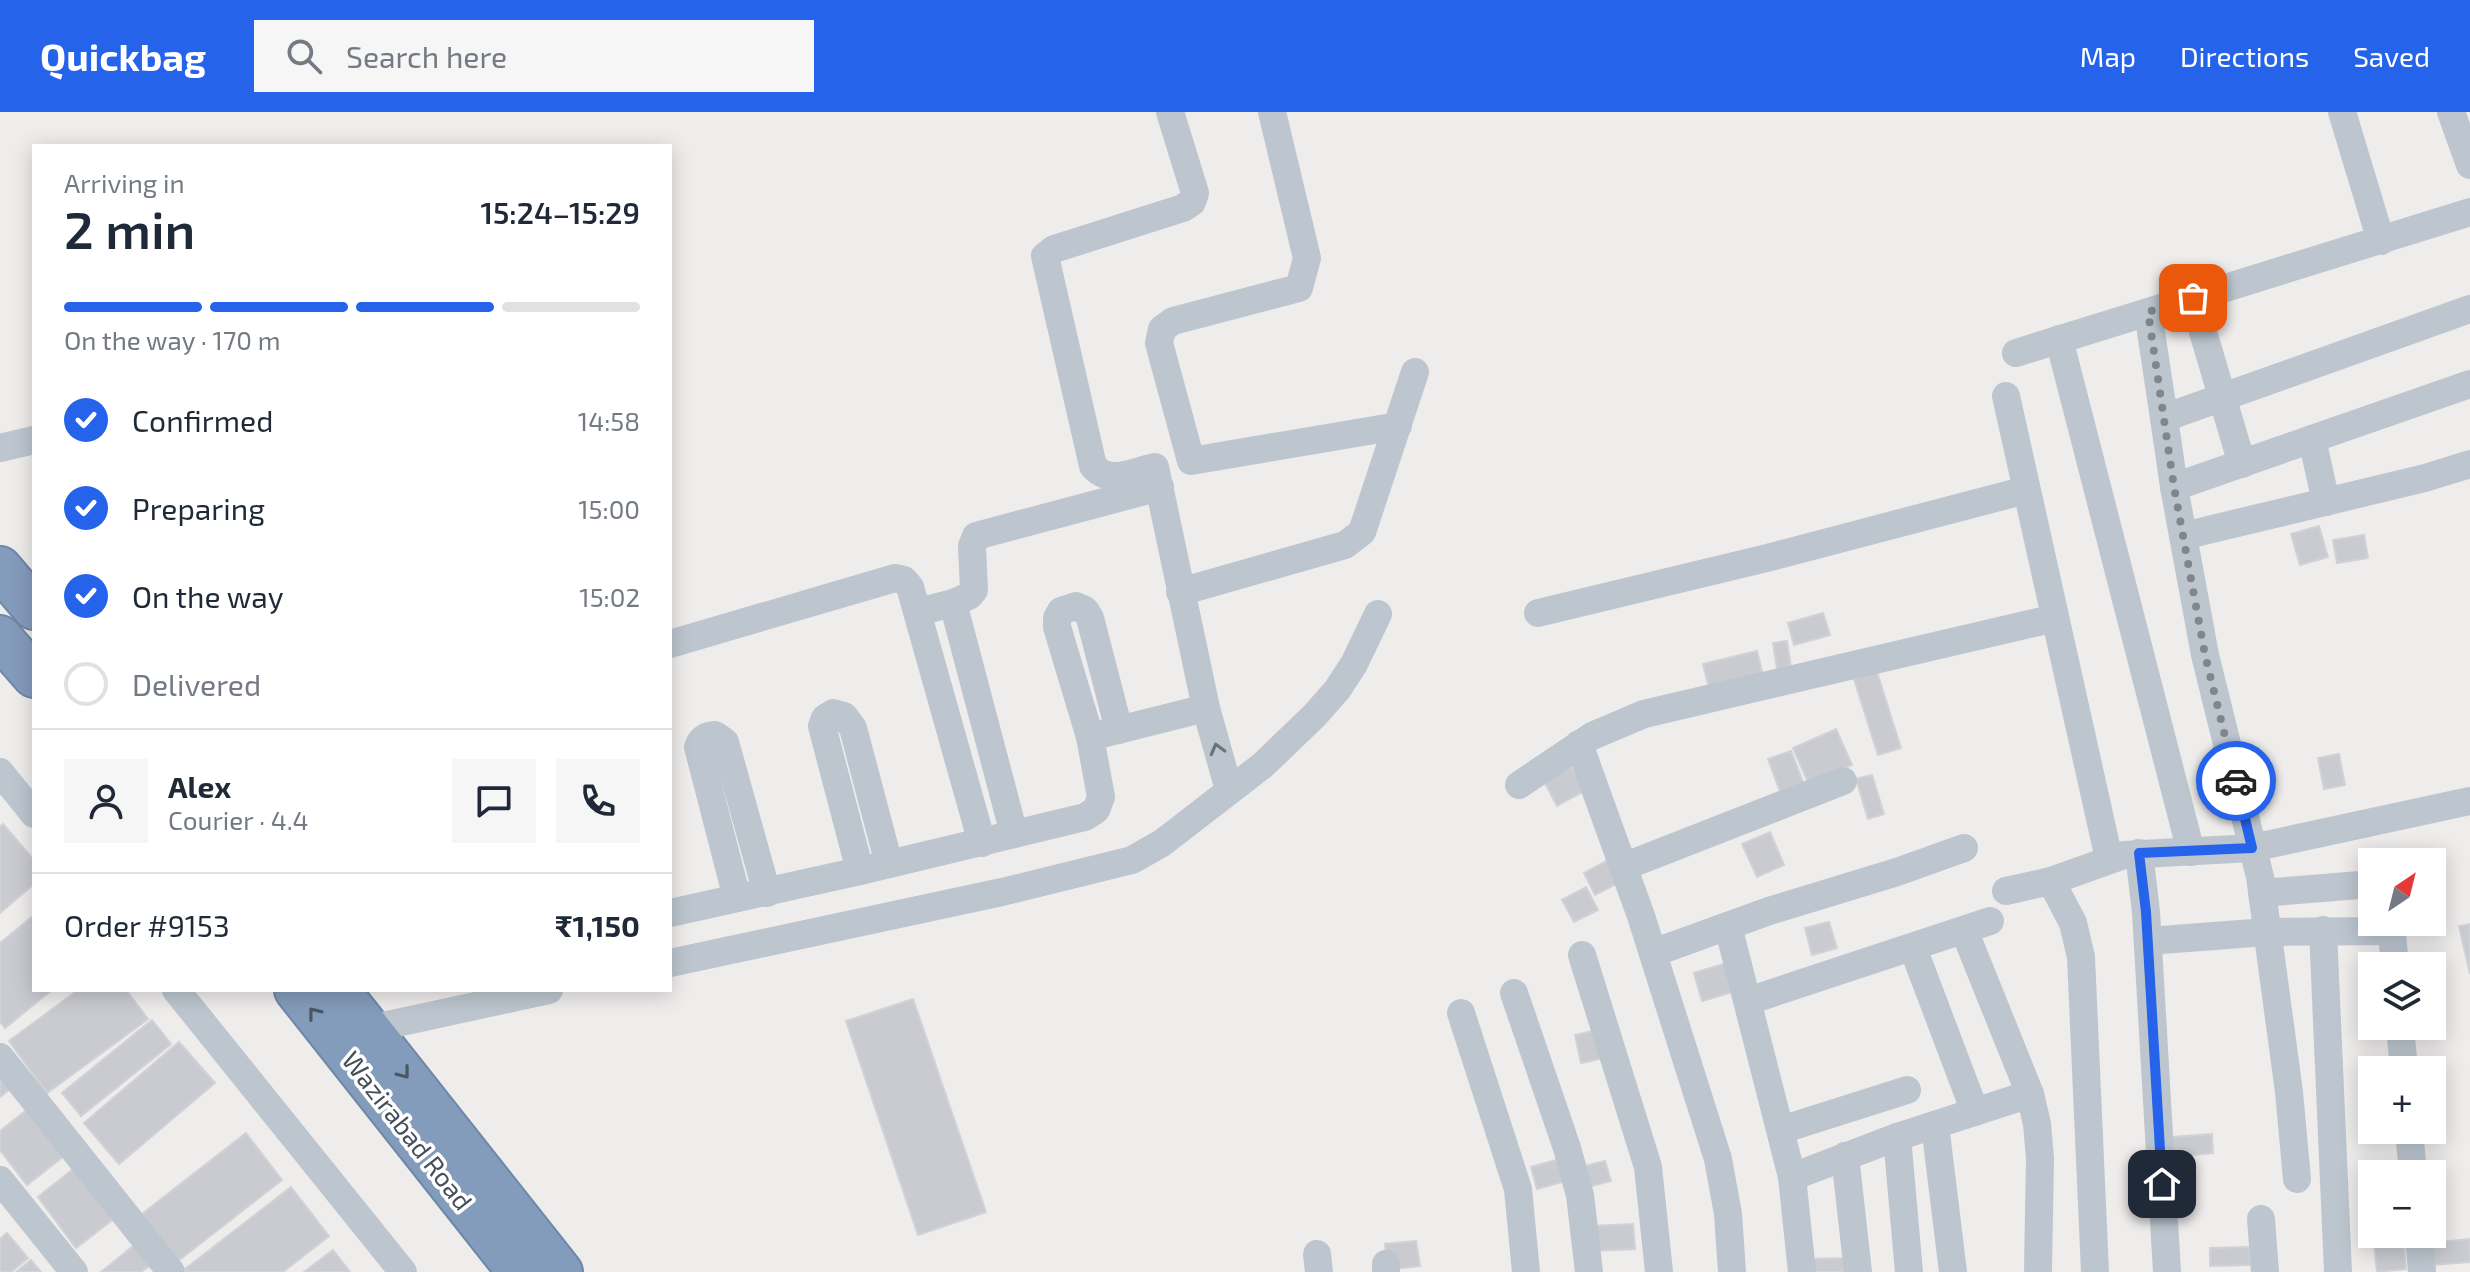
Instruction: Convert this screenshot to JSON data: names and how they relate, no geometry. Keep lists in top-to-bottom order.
{
  "streets": {
    "highway": ["Wazirabad Road"]
  },
  "north": "top right",
  "page": {
    "header": "Quickbag",
    "search": "Search here",
    "nav": ["Map", "Directions", "Saved"],
    "heading": ["2 min", "Arriving in", "15:24–15:29"],
    "panel": [
      "Alex",
      "Courier · 4.4",
      "Order #9153",
      "₹1,150"
    ],
    "bar": "On the way · 170 m",
    "list": [
      ["Confirmed", "14:58"],
      ["Preparing", "15:00"],
      ["On the way", "15:02"],
      "Delivered"
    ],
    "map_buttons": ["+", "−"]
  }
}
